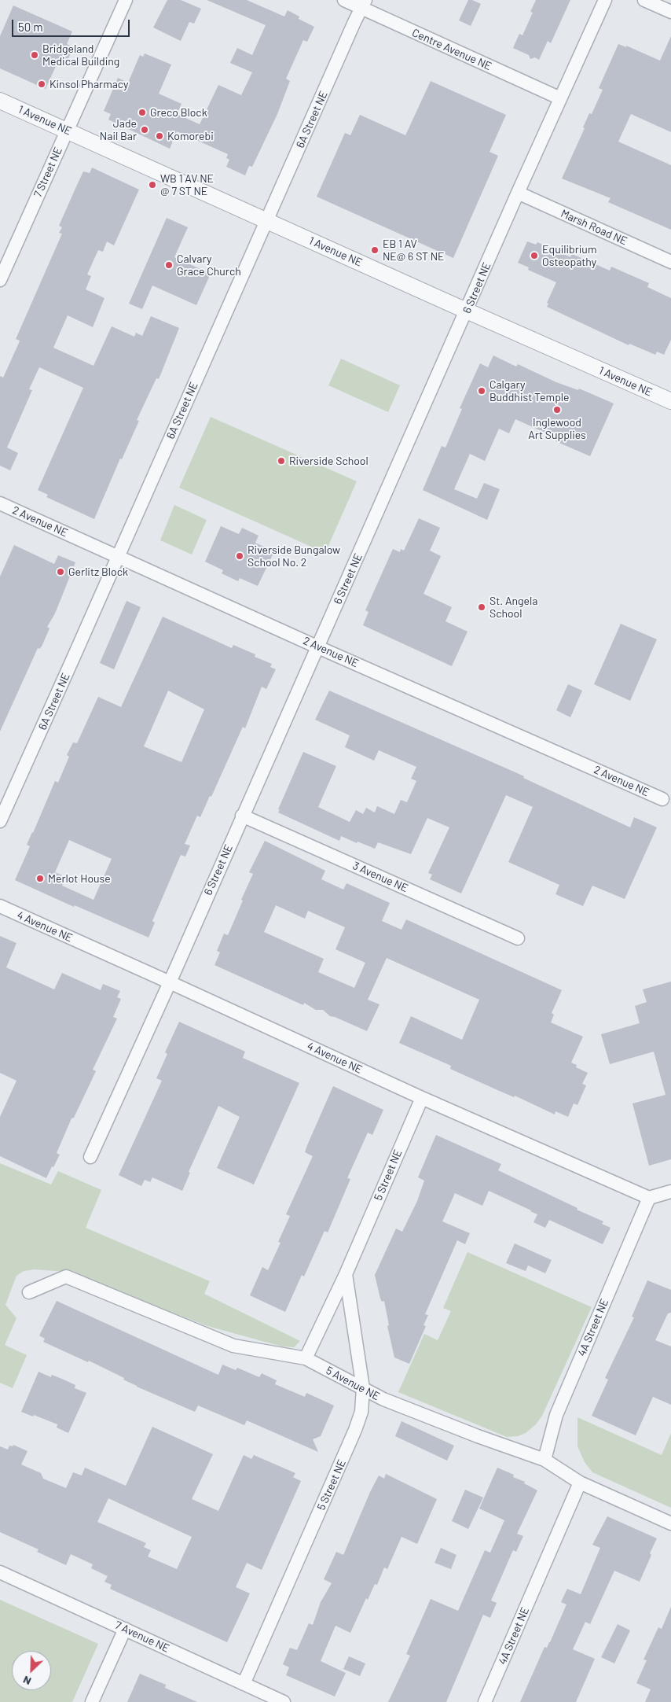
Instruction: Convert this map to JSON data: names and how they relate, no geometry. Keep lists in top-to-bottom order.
{
  "streets": {
    "street": [
      "Centre Avenue NE",
      "6A Street NE",
      "1 Avenue NE",
      "7 Street NE",
      "Marsh Road NE",
      "6 Street NE",
      "2 Avenue NE",
      "3 Avenue NE",
      "4 Avenue NE",
      "5 Street NE",
      "4A Street NE",
      "5 Avenue NE",
      "7 Avenue NE"
    ]
  },
  "crossings": [
    ["Centre Avenue NE", "6A Street NE"],
    ["Centre Avenue NE", "6 Street NE"],
    ["6A Street NE", "1 Avenue NE"],
    ["6A Street NE", "2 Avenue NE"],
    ["1 Avenue NE", "7 Street NE"],
    ["1 Avenue NE", "6 Street NE"],
    ["Marsh Road NE", "6 Street NE"],
    ["6 Street NE", "2 Avenue NE"],
    ["6 Street NE", "3 Avenue NE"],
    ["6 Street NE", "4 Avenue NE"],
    ["4 Avenue NE", "5 Street NE"],
    ["4 Avenue NE", "4A Street NE"],
    ["5 Street NE", "5 Avenue NE"],
    ["5 Street NE", "7 Avenue NE"],
    ["4A Street NE", "5 Avenue NE"]
  ],
  "places": [
    "Bridgeland Medical Building",
    "Kinsol Pharmacy",
    "Greco Block",
    "Jade Nail Bar",
    "Komorebi",
    "WB 1 AV NE @ 7 ST NE",
    "EB 1 AV NE@ 6 ST NE",
    "Equilibrium Osteopathy",
    "Calvary Grace Church",
    "Calgary Buddhist Temple",
    "Inglewood Art Supplies",
    "Riverside School",
    "Riverside Bungalow School No. 2",
    "Gerlitz Block",
    "St. Angela School",
    "Merlot House"
  ],
  "scale_bar": "50 m",
  "north": "bottom left"
}
